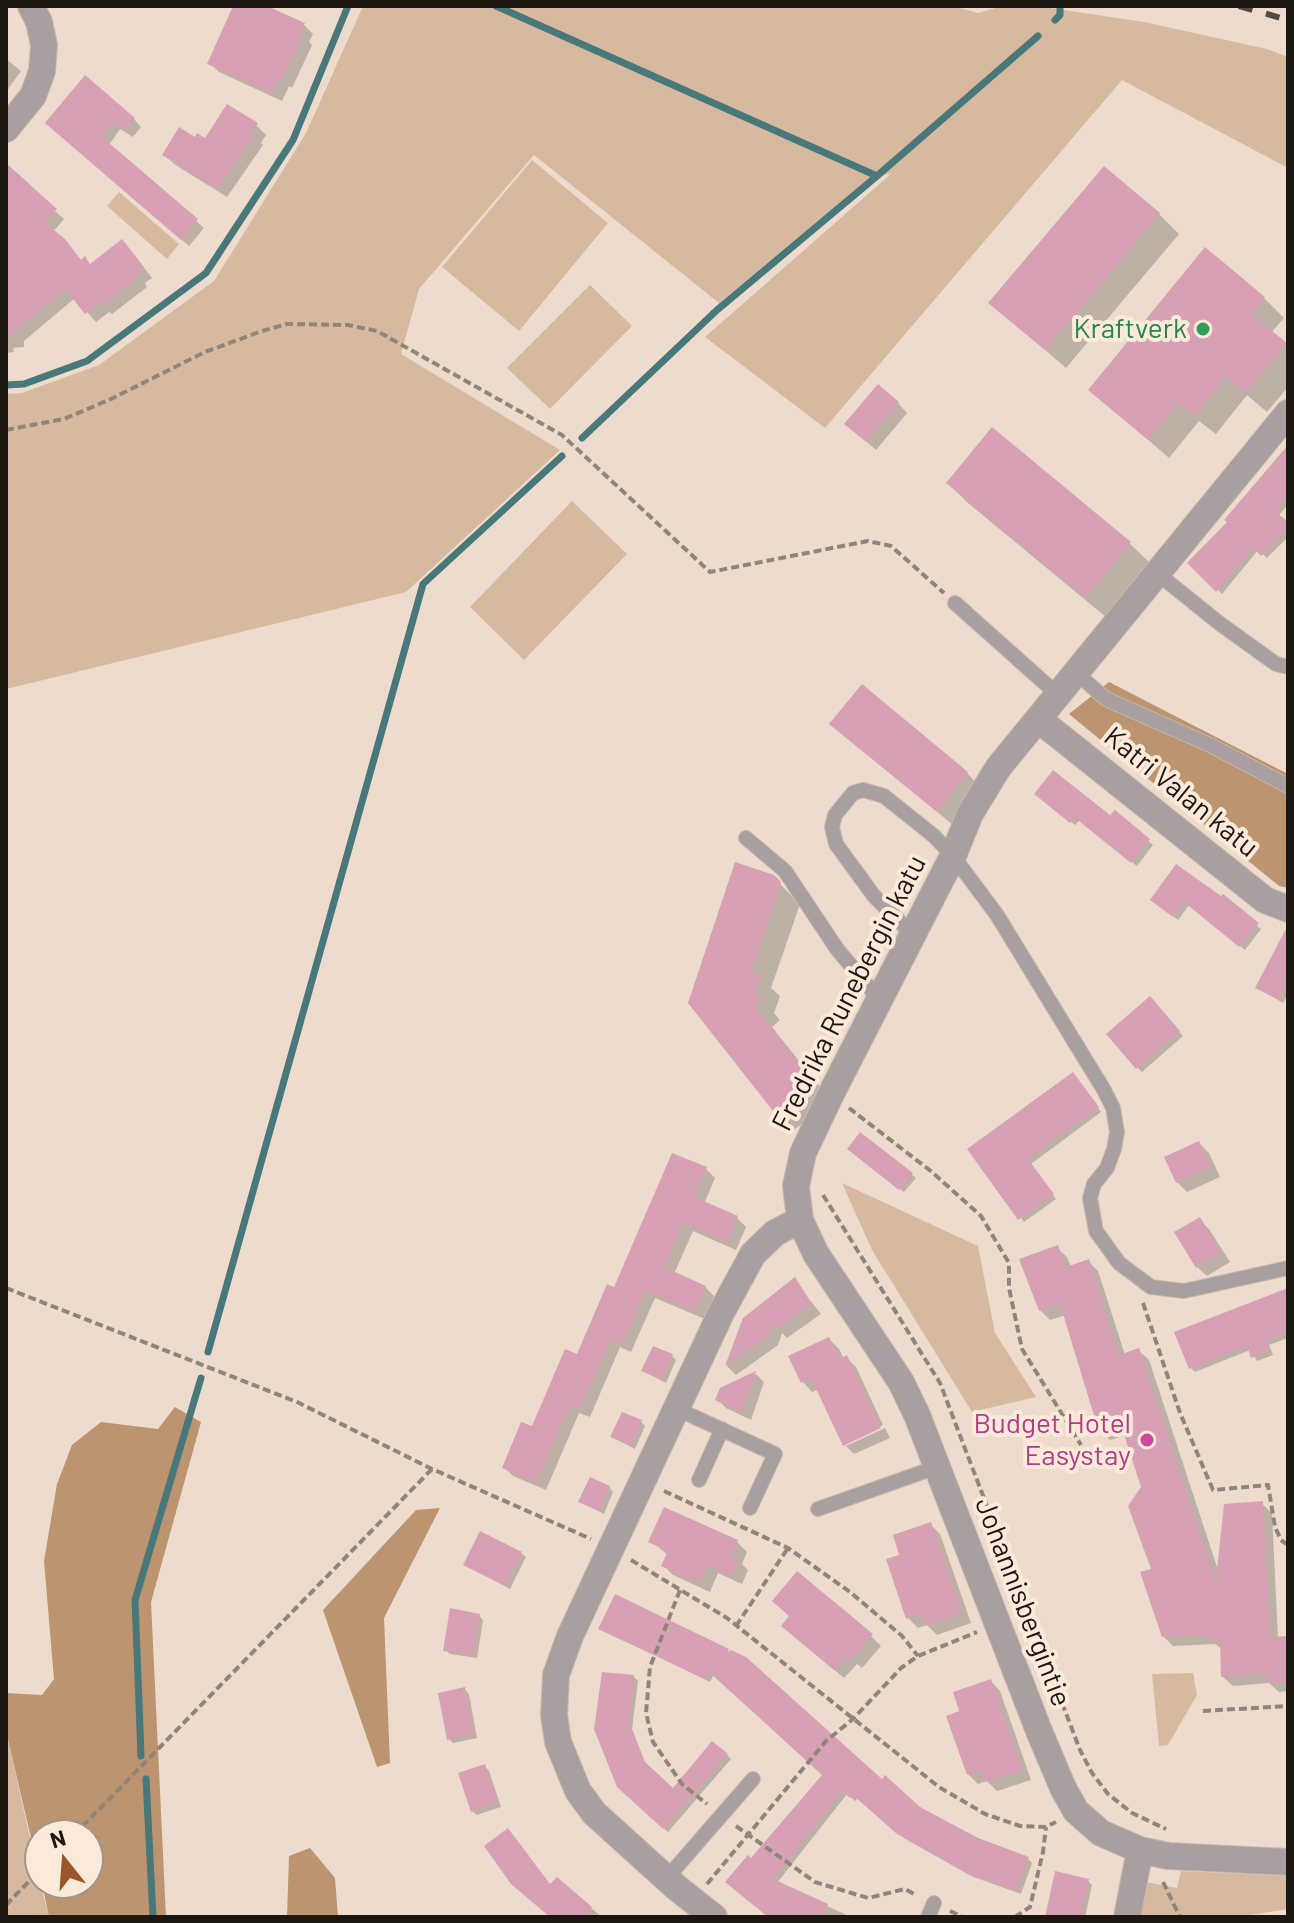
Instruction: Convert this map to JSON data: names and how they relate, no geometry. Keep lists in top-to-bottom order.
{
  "streets": {
    "street": ["Katri Valan katu", "Fredrika Runebergin katu", "Johannisbergintie"]
  },
  "crossings": [
    ["Katri Valan katu", "Fredrika Runebergin katu"],
    ["Fredrika Runebergin katu", "Johannisbergintie"]
  ],
  "places": ["Kraftverk", "Budget Hotel Easystay"],
  "north": "top"
}
